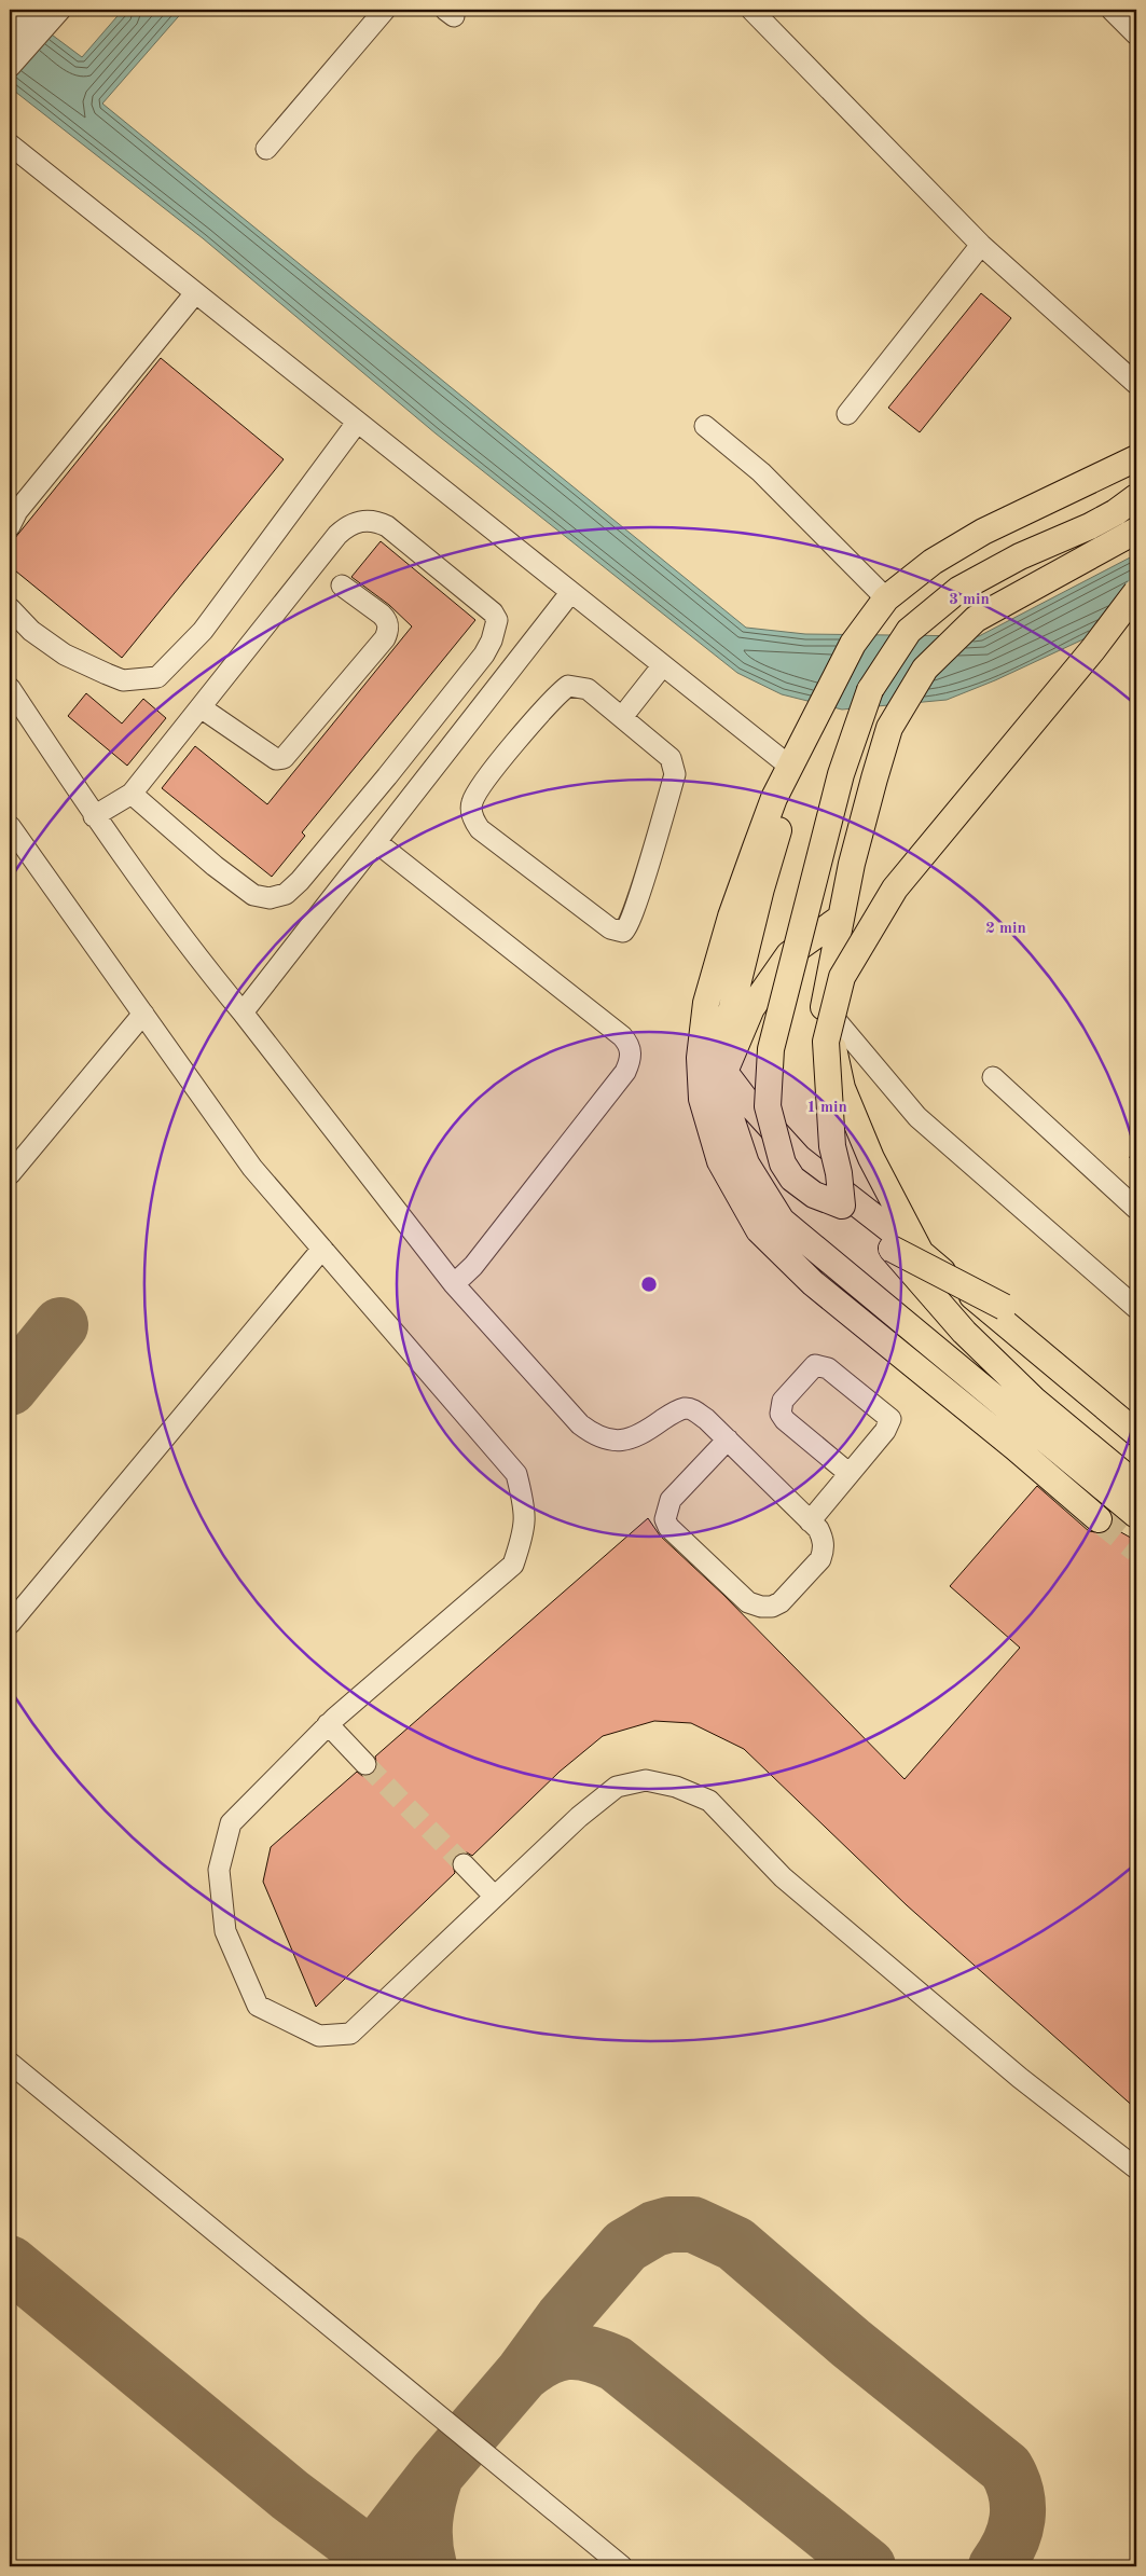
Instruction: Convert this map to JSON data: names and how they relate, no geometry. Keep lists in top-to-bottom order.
{
  "rings": ["3 min", "2 min", "1 min"]
}
